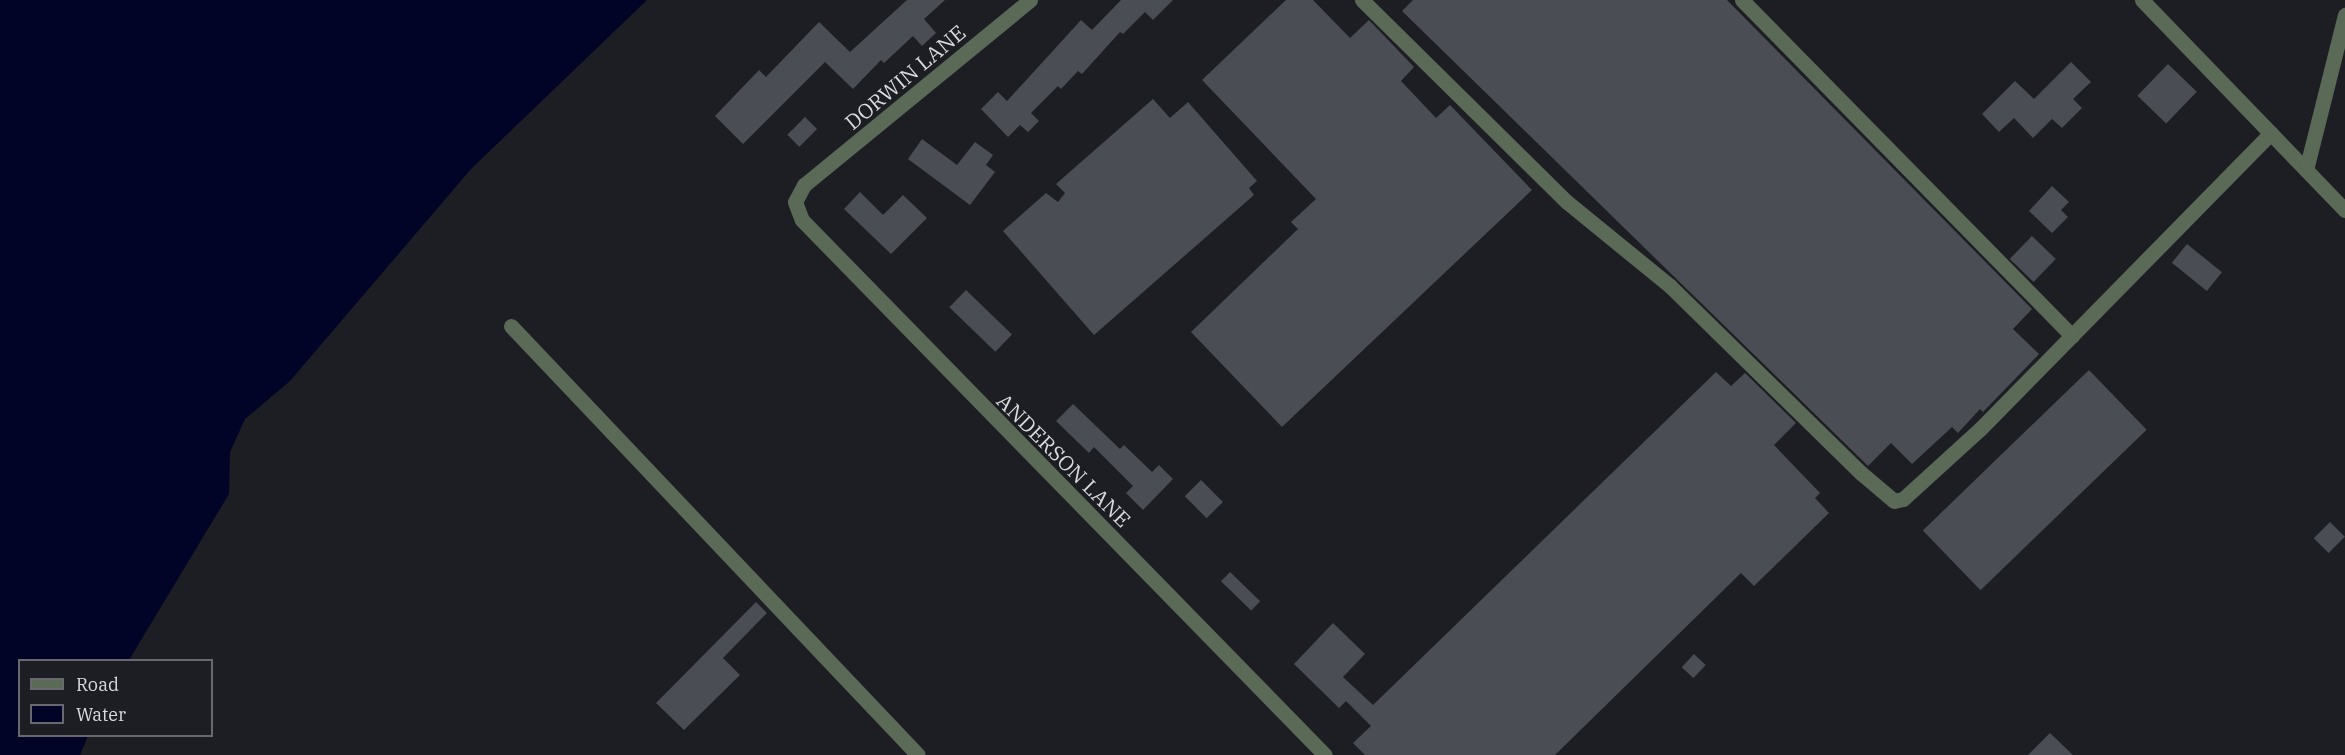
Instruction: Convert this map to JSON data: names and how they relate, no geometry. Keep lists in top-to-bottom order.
{
  "streets": {
    "street": ["DORWIN LANE", "ANDERSON LANE"]
  },
  "crossings": [
    ["DORWIN LANE", "ANDERSON LANE"]
  ],
  "legend": ["Road", "Water"]
}
